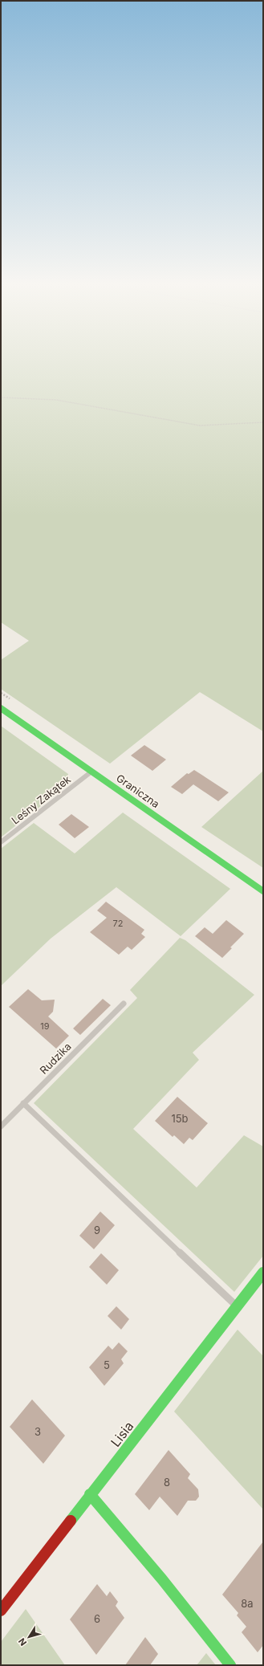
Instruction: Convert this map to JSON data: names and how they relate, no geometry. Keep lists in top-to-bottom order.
{
  "streets": {
    "street": ["Graniczna", "Lisia"],
    "lane": ["Leśny Zakątek", "Rudzika"]
  },
  "crossings": [
    ["Graniczna", "Leśny Zakątek"]
  ],
  "house_numbers": [
    "72",
    "19",
    "15b",
    "9",
    "5",
    "3",
    "8",
    "8a",
    "6"
  ],
  "north": "bottom left"
}
